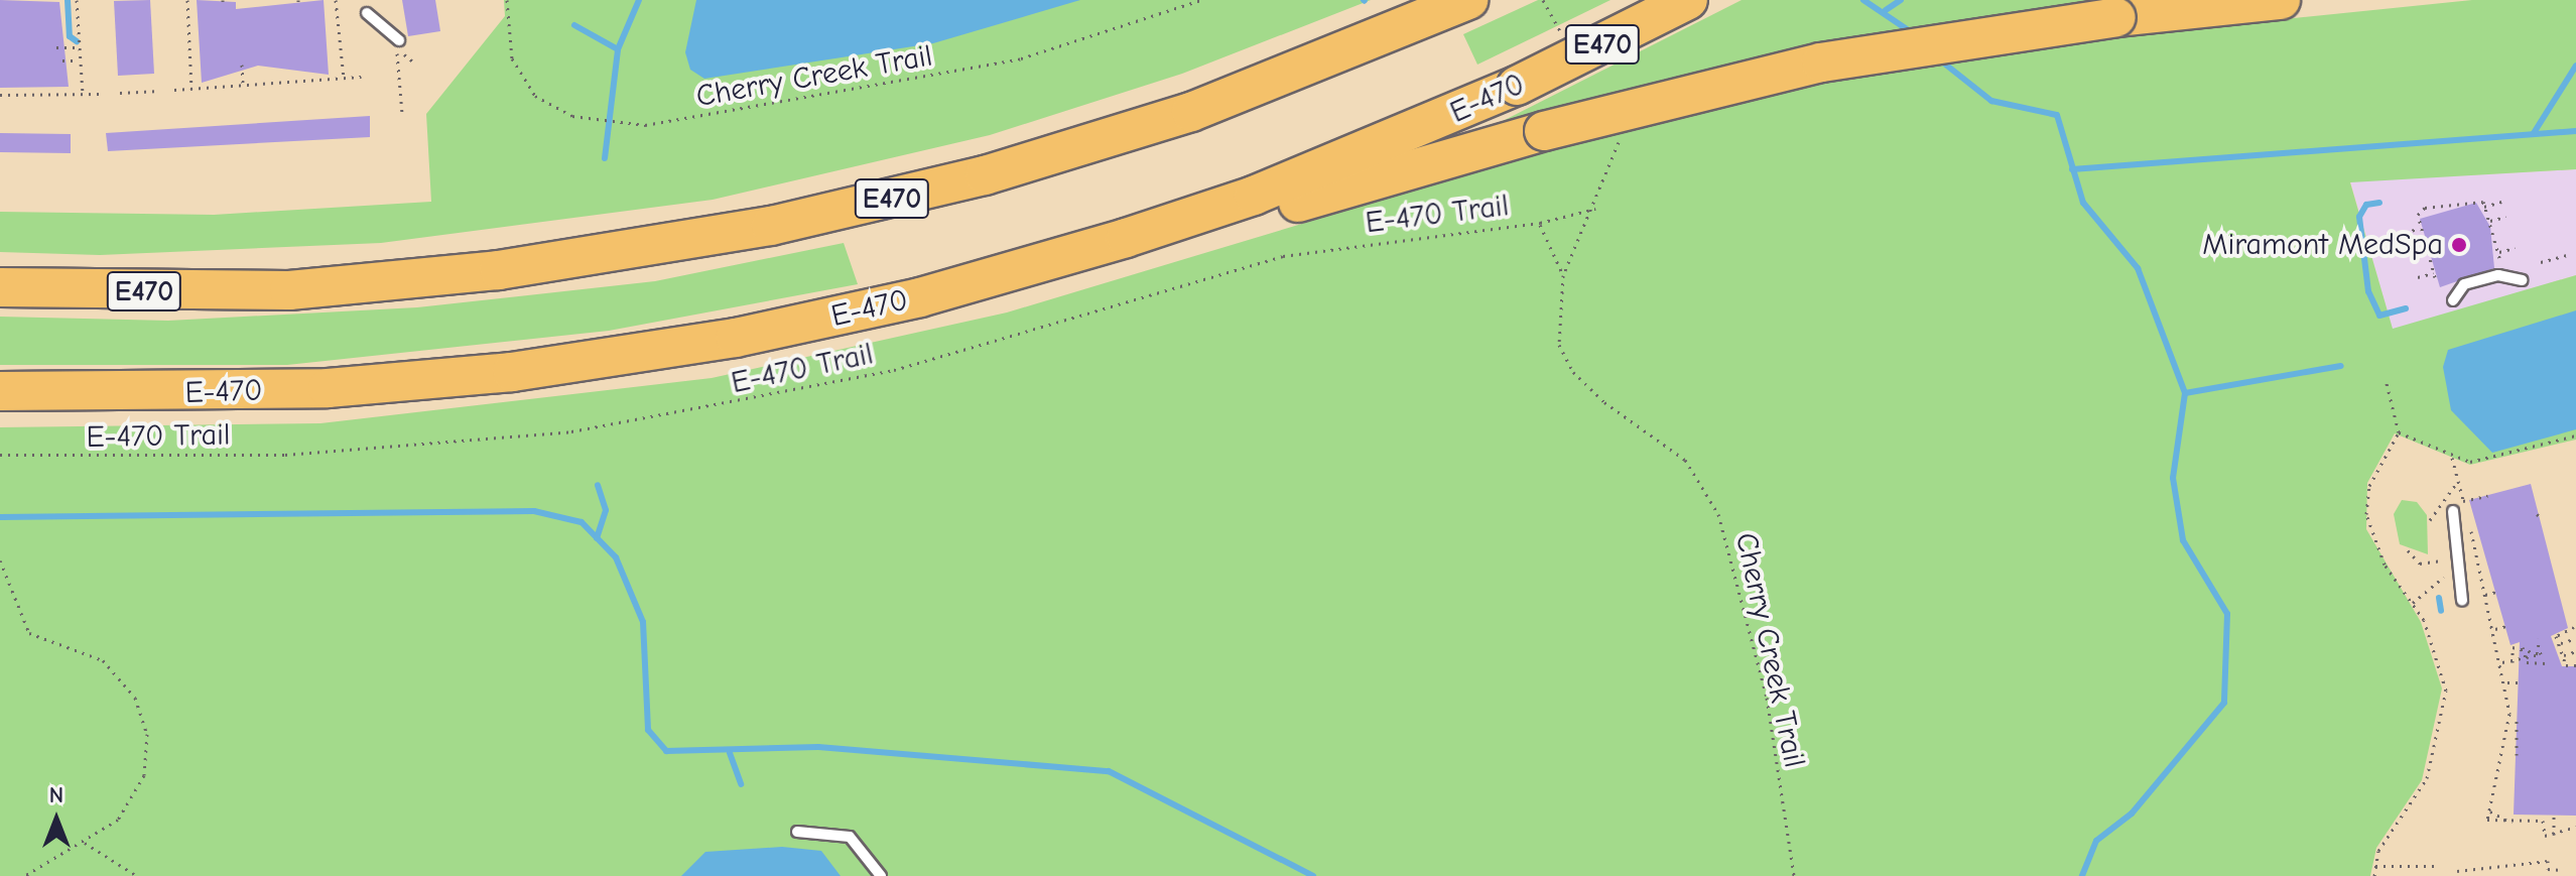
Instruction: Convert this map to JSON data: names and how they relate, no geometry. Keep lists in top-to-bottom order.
{
  "streets": {
    "highway": ["E470", "E-470"],
    "path": ["Cherry Creek Trail", "E-470 Trail"]
  },
  "crossings": [
    ["Cherry Creek Trail", "E-470 Trail"]
  ],
  "places": ["Miramont MedSpa"],
  "north": "top"
}
